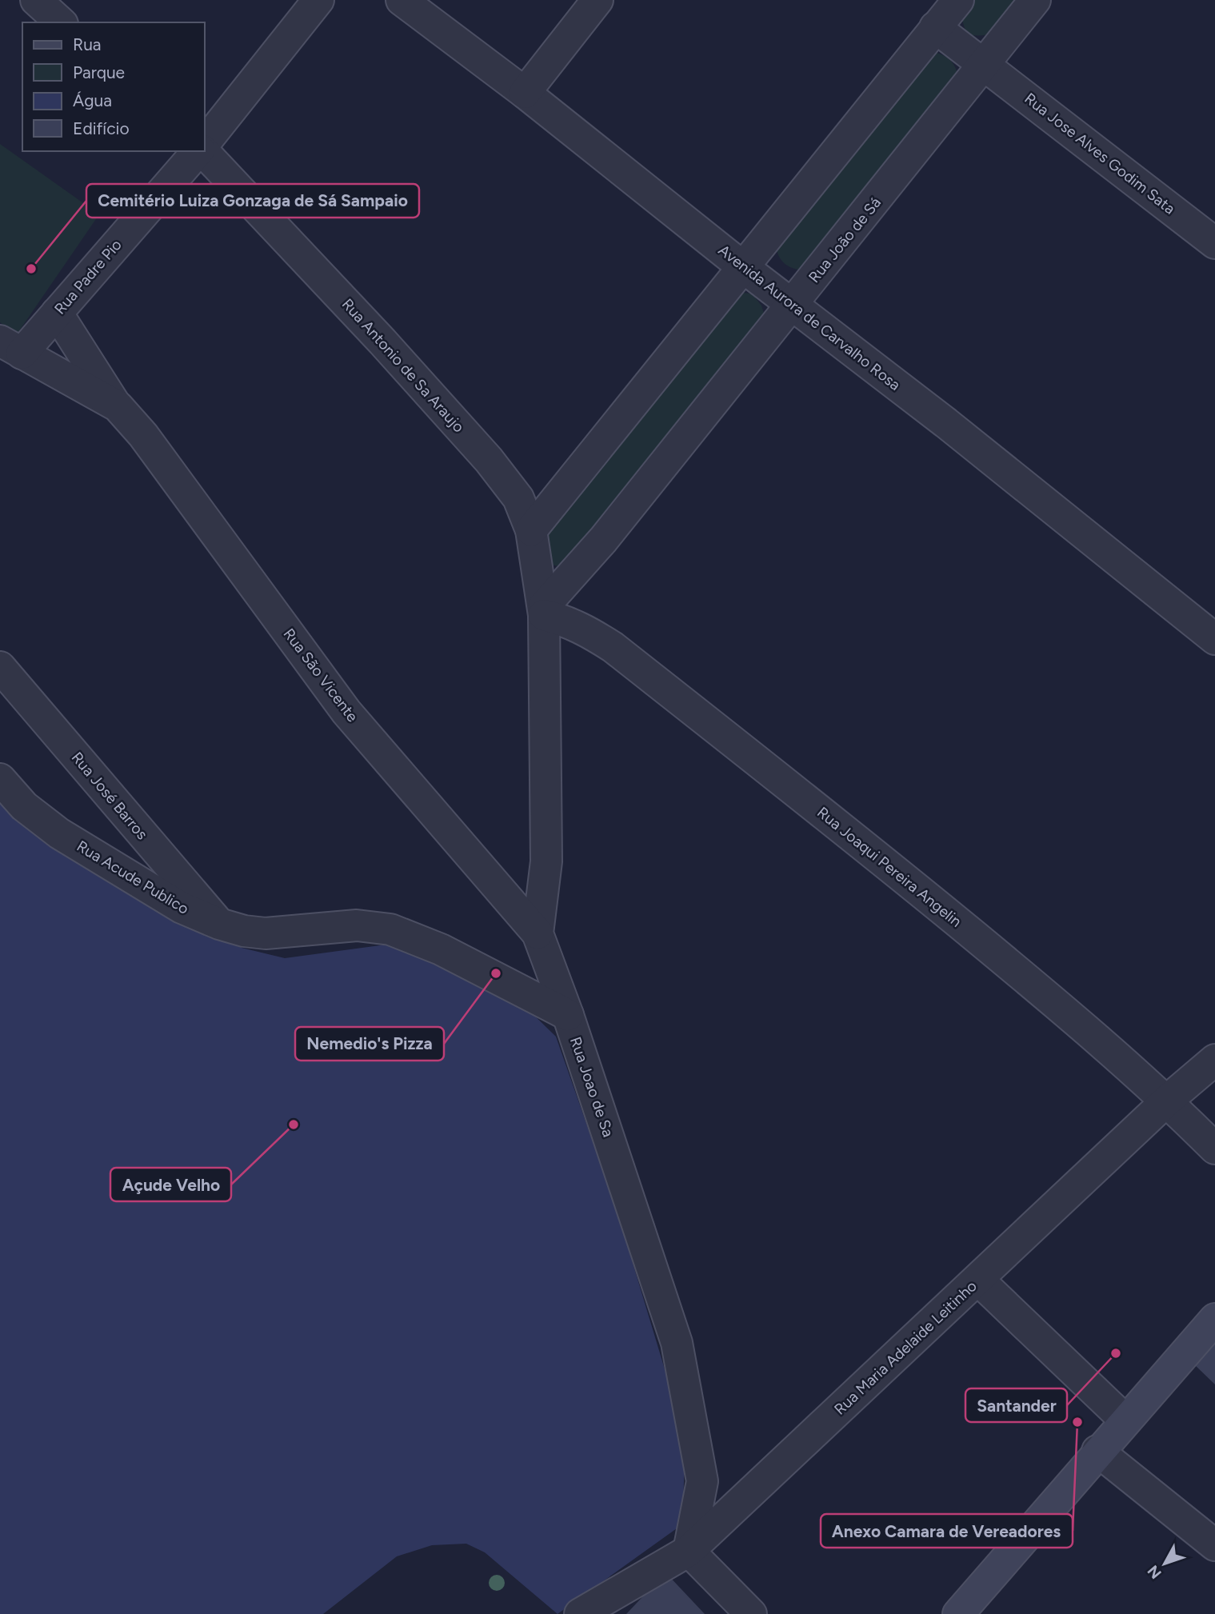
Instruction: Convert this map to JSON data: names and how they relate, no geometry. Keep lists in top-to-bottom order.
{
  "streets": {
    "street": [
      "Rua Jose Alves Godim Sata",
      "Rua João de Sá",
      "Rua Padre Pio",
      "Avenida Aurora de Carvalho Rosa",
      "Rua Antonio de Sa Araujo",
      "Rua São Vicente",
      "Rua José Barros",
      "Rua Joaqui Pereira Angelin",
      "Rua Acude Publico",
      "Rua Joao de Sa",
      "Rua Maria Adelaide Leitinho"
    ]
  },
  "crossings": [
    ["Rua Jose Alves Godim Sata", "Rua João de Sá"],
    ["Rua João de Sá", "Avenida Aurora de Carvalho Rosa"],
    ["Rua João de Sá", "Rua Antonio de Sa Araujo"],
    ["Rua João de Sá", "Rua Joaqui Pereira Angelin"],
    ["Rua João de Sá", "Rua Joao de Sa"],
    ["Rua Padre Pio", "Rua São Vicente"],
    ["Rua Antonio de Sa Araujo", "Rua Joaqui Pereira Angelin"],
    ["Rua Antonio de Sa Araujo", "Rua Joao de Sa"],
    ["Rua São Vicente", "Rua Joao de Sa"],
    ["Rua José Barros", "Rua Acude Publico"],
    ["Rua Joaqui Pereira Angelin", "Rua Joao de Sa"],
    ["Rua Joaqui Pereira Angelin", "Rua Maria Adelaide Leitinho"],
    ["Rua Acude Publico", "Rua Joao de Sa"],
    ["Rua Joao de Sa", "Rua Maria Adelaide Leitinho"]
  ],
  "places": [
    "Cemitério Luiza Gonzaga de Sá Sampaio",
    "Nemedio's Pizza",
    "Açude Velho",
    "Santander",
    "Anexo Camara de Vereadores"
  ],
  "legend": [
    "Rua",
    "Parque",
    "Água",
    "Edifício"
  ],
  "north": "bottom left"
}
